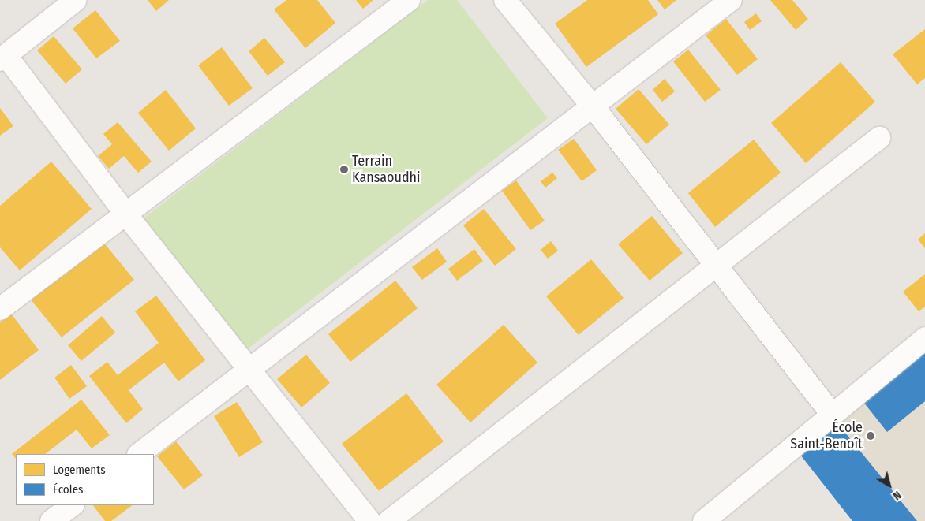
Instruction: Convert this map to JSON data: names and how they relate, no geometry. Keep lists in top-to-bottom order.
{
  "places": ["Terrain Kansaoudhi", "École Saint-Benoît"],
  "legend": ["Logements", "Écoles"],
  "north": "bottom right"
}
